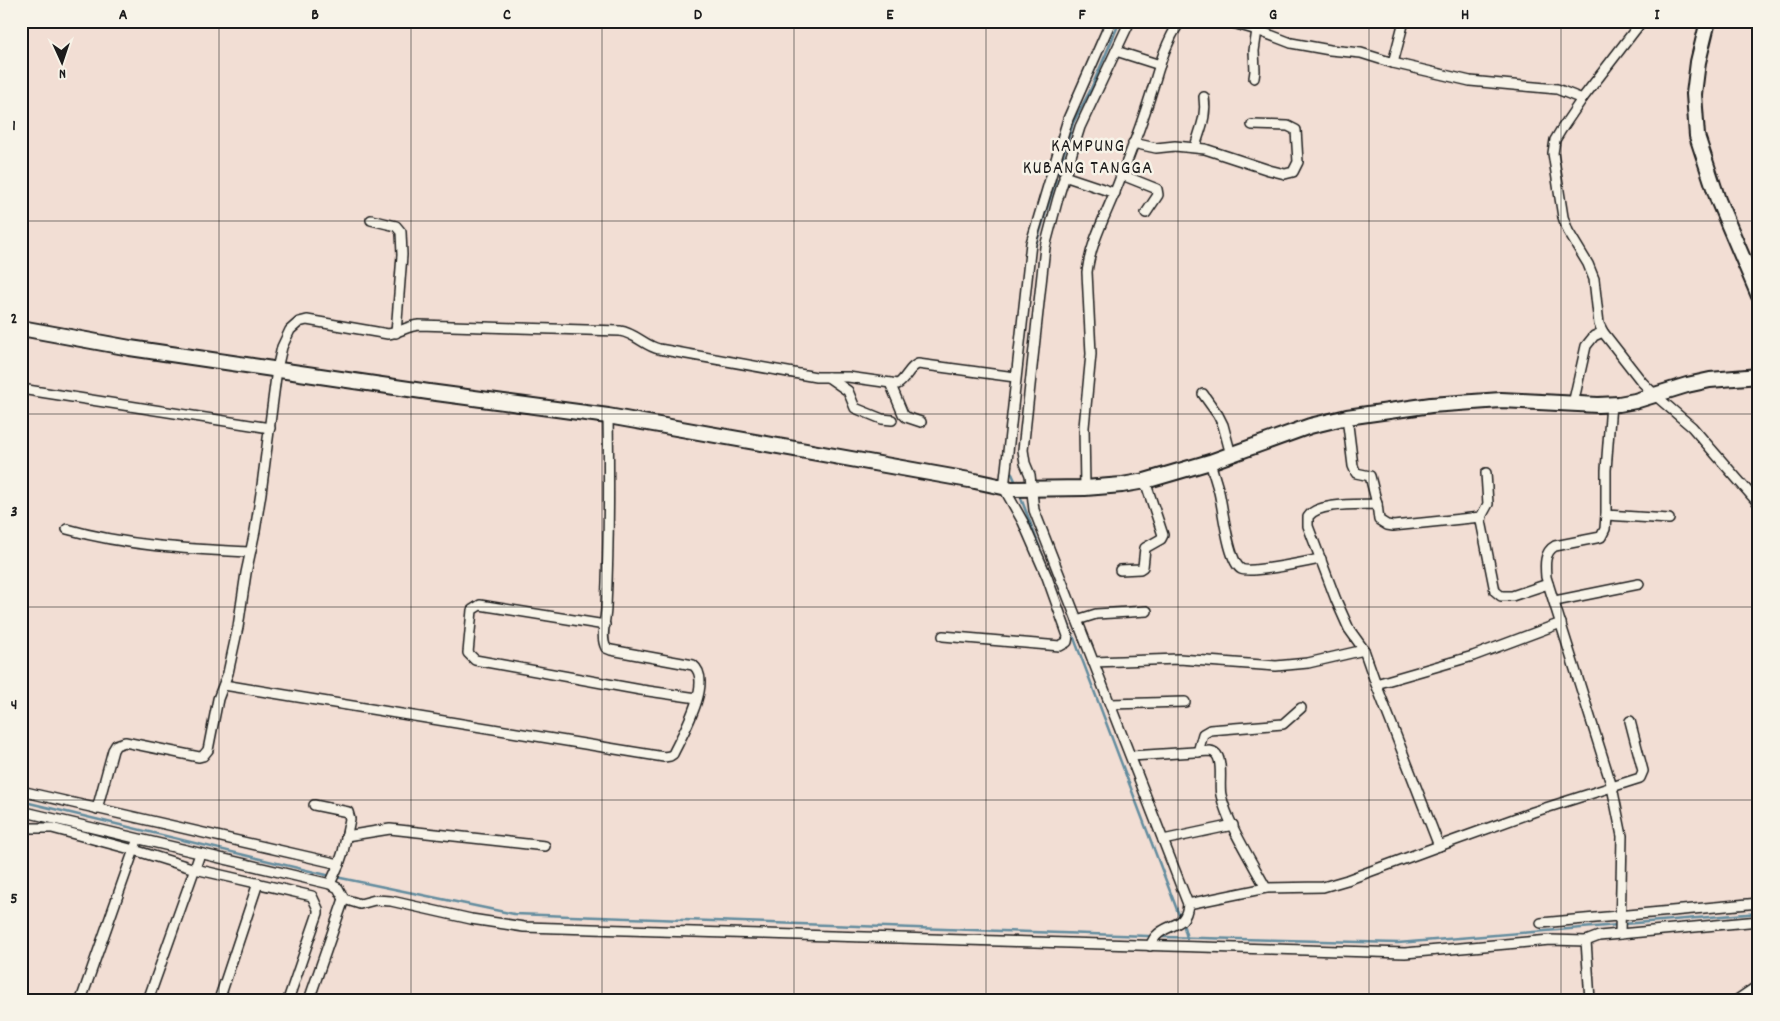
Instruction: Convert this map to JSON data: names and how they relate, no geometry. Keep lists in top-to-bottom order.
{
  "districts": ["KAMPUNG KUBANG TANGGA"],
  "north": "bottom",
  "grid": {
    "columns": [
      "A",
      "B",
      "C",
      "D",
      "E",
      "F",
      "G",
      "H",
      "I"
    ],
    "rows": [
      "1",
      "2",
      "3",
      "4",
      "5"
    ]
  }
}
